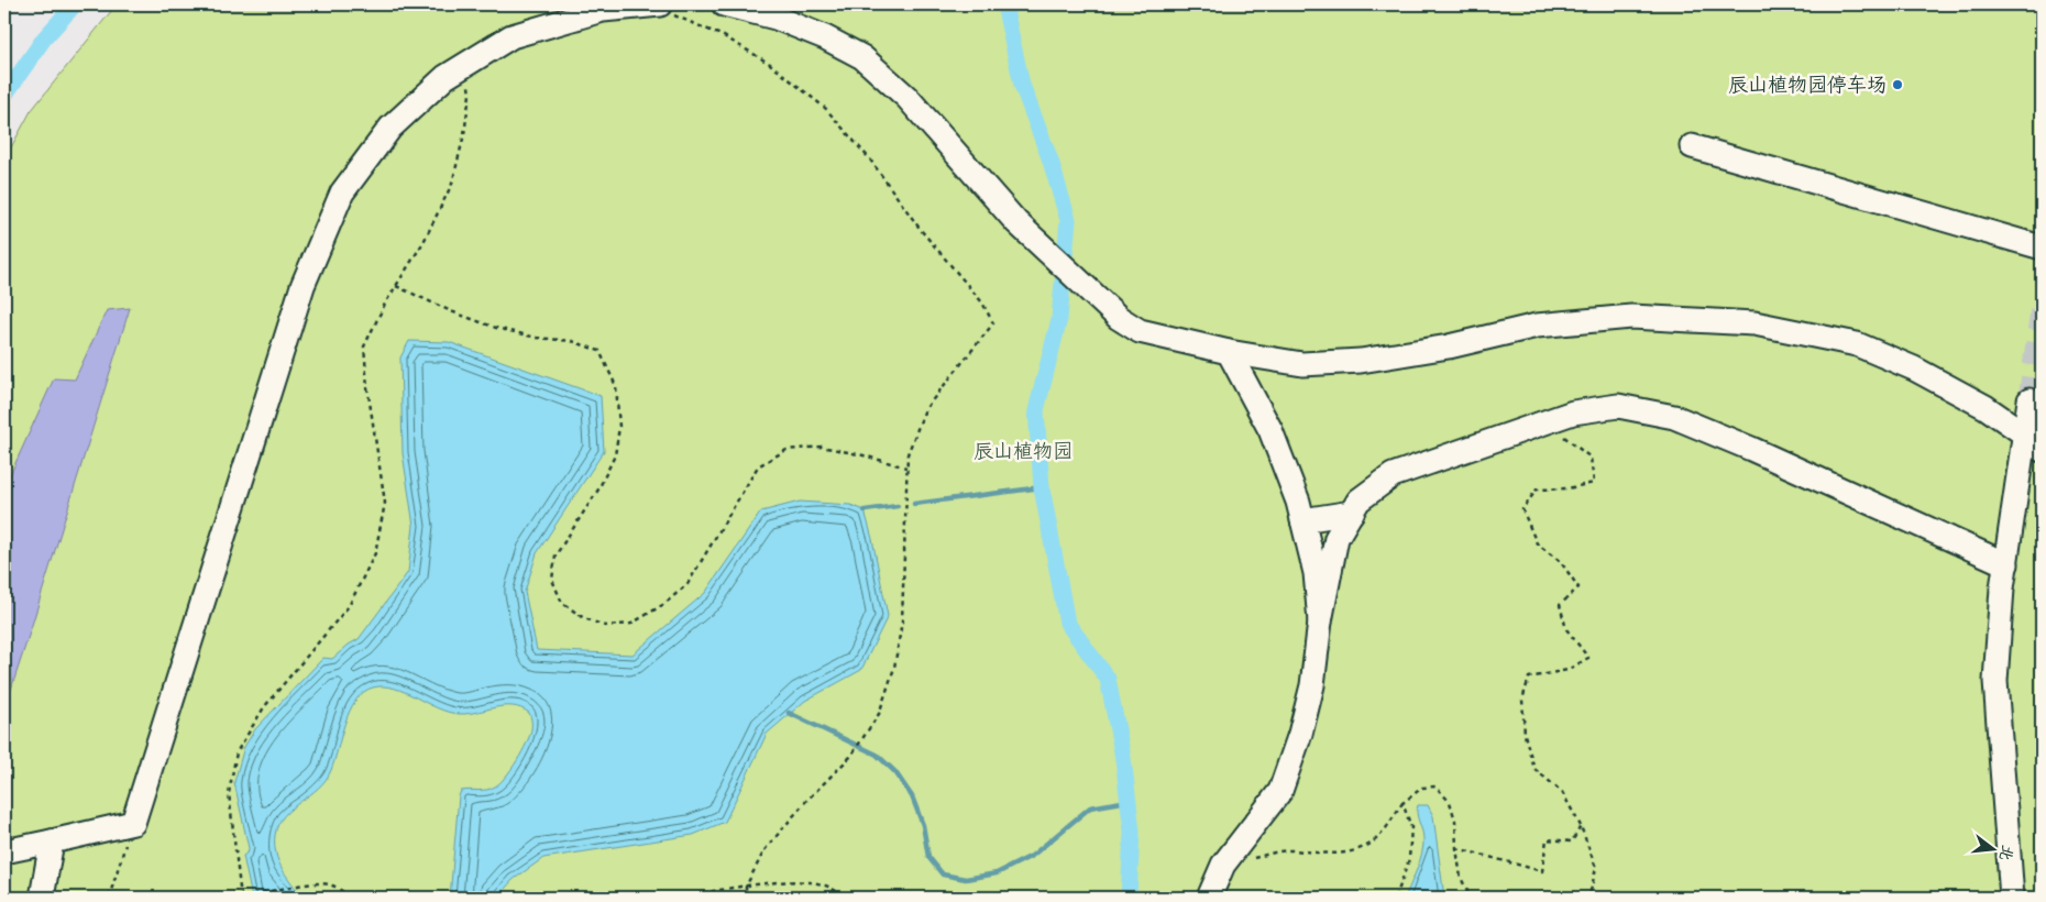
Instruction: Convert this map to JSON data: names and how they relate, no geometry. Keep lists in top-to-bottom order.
{
  "parks": ["辰山植物园"],
  "places": ["辰山植物园停车场"],
  "north": "right"
}
